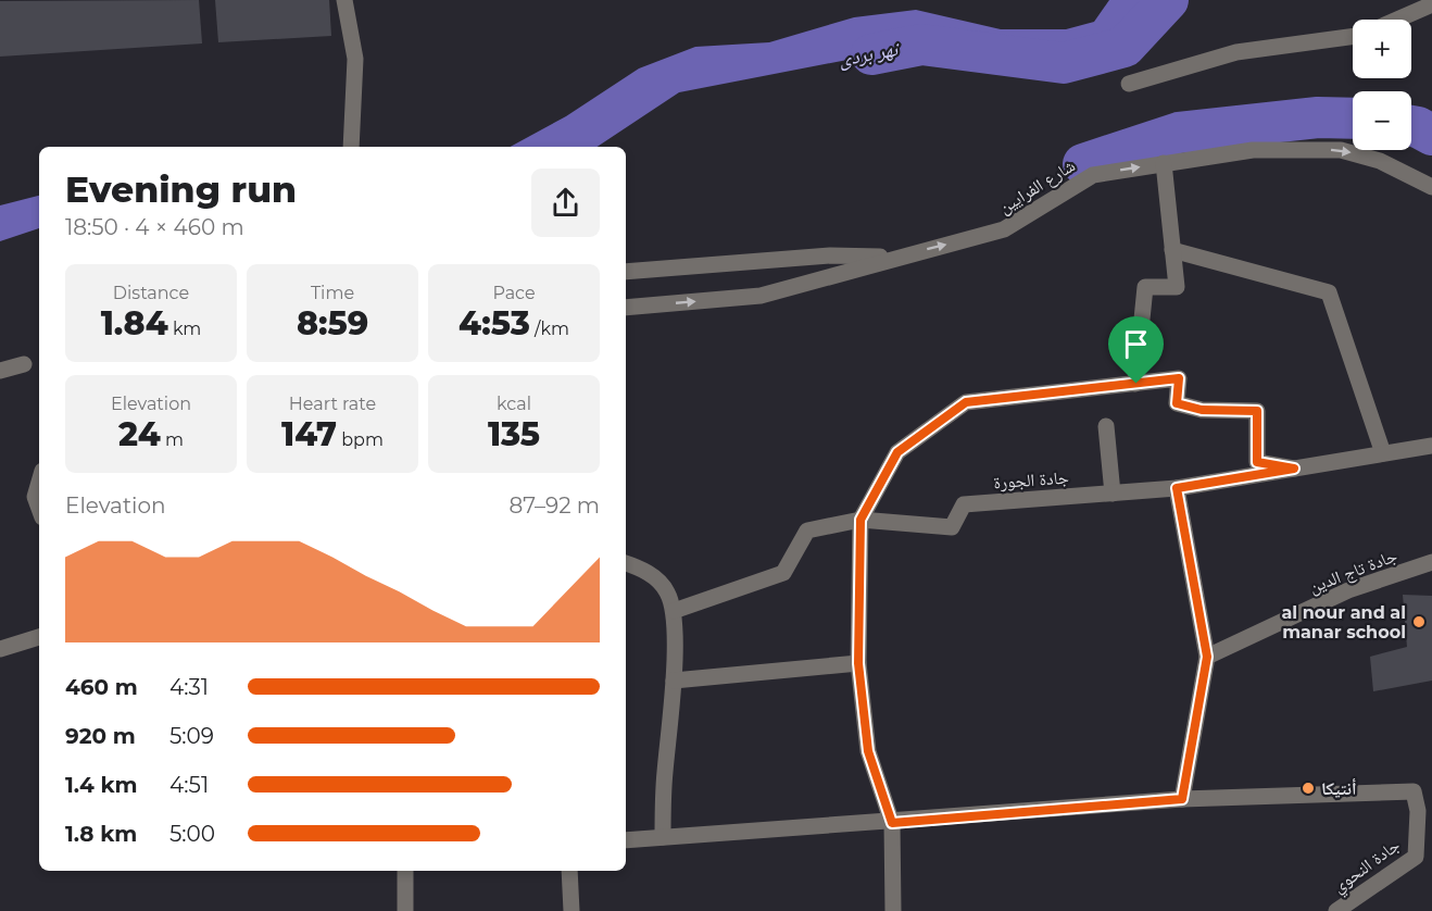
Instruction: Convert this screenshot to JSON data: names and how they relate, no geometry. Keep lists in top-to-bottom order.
{
  "streets": {
    "street": [
      "شارع الفرايين",
      "جادة الجورة",
      "جادة تاج الدين",
      "جادة النحوي"
    ]
  },
  "water": ["نهر بردى"],
  "places": ["al nour and al manar school", "أنتيكا"],
  "page": {
    "map_buttons": ["+", "−"],
    "heading": ["Evening run", "18:50 · 4 × 460 m"],
    "stats": [
      ["Distance", "1.84 km"],
      ["Time", "8:59"],
      ["Pace", "4:53 /km"],
      ["Elevation", "24 m"],
      ["Heart rate", "147 bpm"],
      ["kcal", "135"]
    ],
    "chart": ["Elevation", "87–92 m"],
    "list": [
      {
        "name": "460 m",
        "note": "4:31"
      },
      {
        "name": "920 m",
        "note": "5:09"
      },
      {
        "name": "1.4 km",
        "note": "4:51"
      },
      {
        "name": "1.8 km",
        "note": "5:00"
      }
    ]
  }
}
